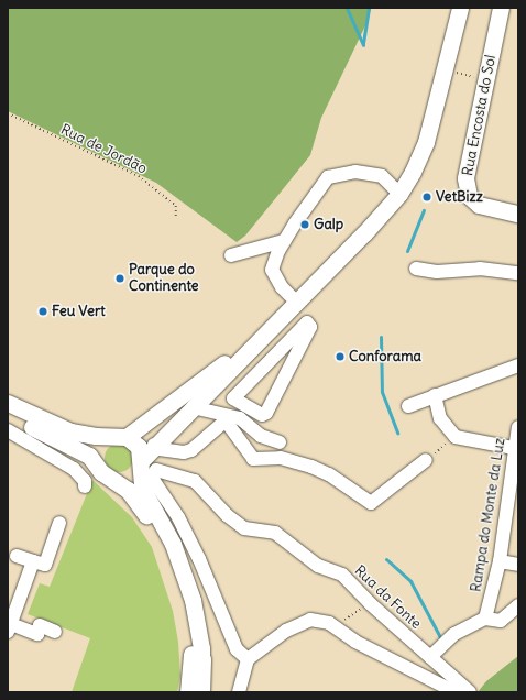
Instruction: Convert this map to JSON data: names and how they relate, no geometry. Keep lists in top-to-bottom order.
{
  "streets": {
    "main road": ["Rua Encosta do Sol"],
    "street": ["Rampa do Monte da Luz", "Rua da Fonte"],
    "path": ["Rua de Jordão"]
  },
  "places": [
    "VetBizz",
    "Galp",
    "Parque do Continente",
    "Feu Vert",
    "Conforama"
  ]
}
